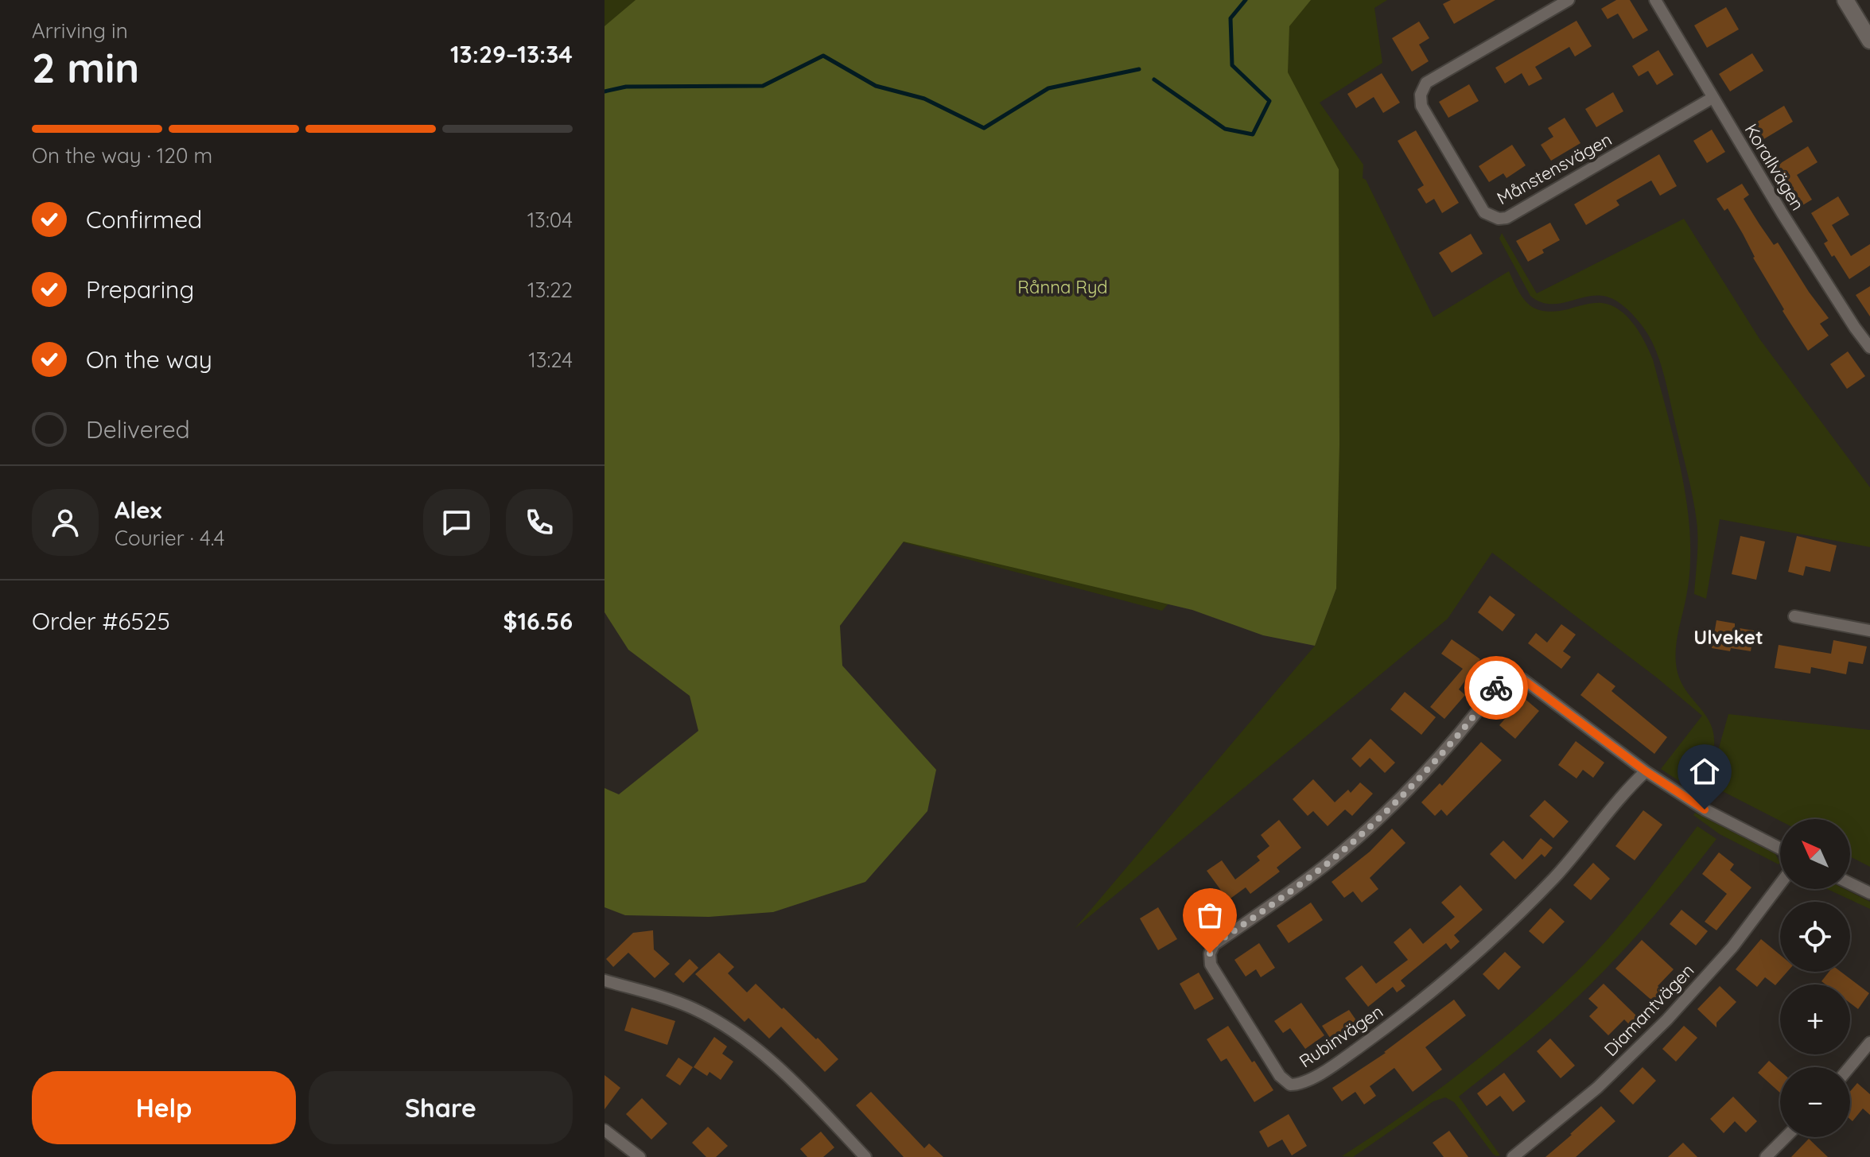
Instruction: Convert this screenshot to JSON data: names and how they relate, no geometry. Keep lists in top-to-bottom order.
{
  "streets": {
    "street": [
      "Korallvägen",
      "Månstensvägen",
      "Diamantvägen",
      "Rubinvägen"
    ]
  },
  "crossings": [
    ["Korallvägen", "Månstensvägen"]
  ],
  "districts": ["Ulveket"],
  "parks": ["Rånna Ryd"],
  "north": "top left",
  "page": {
    "heading": ["2 min", "Arriving in", "13:29–13:34"],
    "panel": [
      "Alex",
      "Courier · 4.4",
      "Order #6525",
      "$16.56"
    ],
    "bar": "On the way · 120 m",
    "list": [
      ["Confirmed", "13:04"],
      ["Preparing", "13:22"],
      ["On the way", "13:24"],
      "Delivered"
    ],
    "map_buttons": ["+", "−"],
    "buttons": ["Help", "Share"]
  }
}
